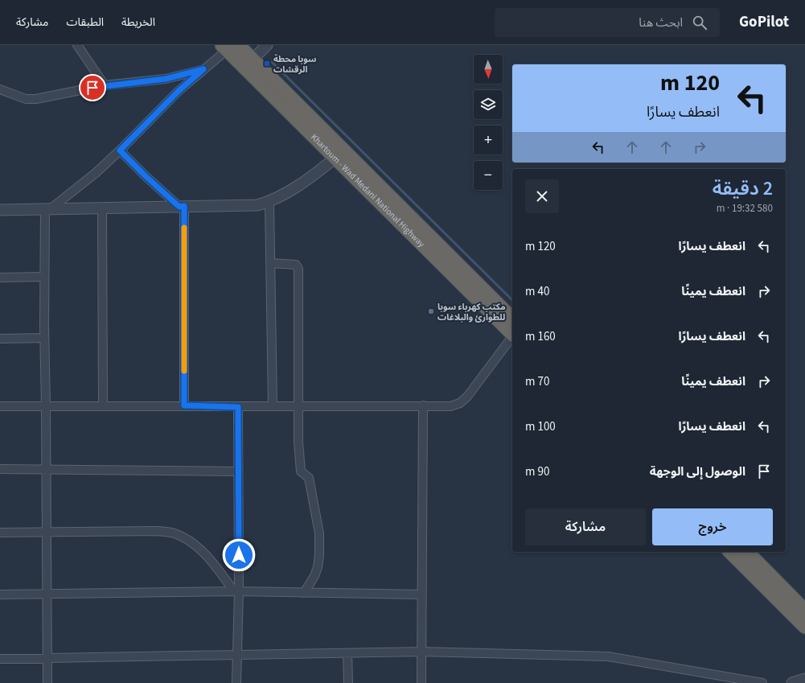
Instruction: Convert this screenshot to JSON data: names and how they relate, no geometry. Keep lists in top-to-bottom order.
{
  "streets": {
    "highway": ["Khartoum - Wad Medani National Highway"]
  },
  "places": {
    "transit": ["سوبا محطة الرقشات"],
    "other": ["مكتب كهرباء سوبا للطوارئ والبلاغات"]
  },
  "north": "bottom",
  "page": {
    "header": "GoPilot",
    "search": "ابحث هنا",
    "nav": ["الخريطة", "الطبقات", "مشاركة"],
    "map_buttons": ["+", "−"],
    "turn": ["120 m", "انعطف يسارًا"],
    "heading": ["2 دقيقة", "580 m · 19:32"],
    "list": [
      {
        "name": "انعطف يسارًا",
        "value": "120 m"
      },
      {
        "name": "انعطف يمينًا",
        "value": "40 m"
      },
      {
        "name": "انعطف يسارًا",
        "value": "160 m"
      },
      {
        "name": "انعطف يمينًا",
        "value": "70 m"
      },
      {
        "name": "انعطف يسارًا",
        "value": "100 m"
      },
      {
        "name": "الوصول إلى الوجهة",
        "value": "90 m"
      }
    ],
    "buttons": ["خروج", "مشاركة"]
  }
}
